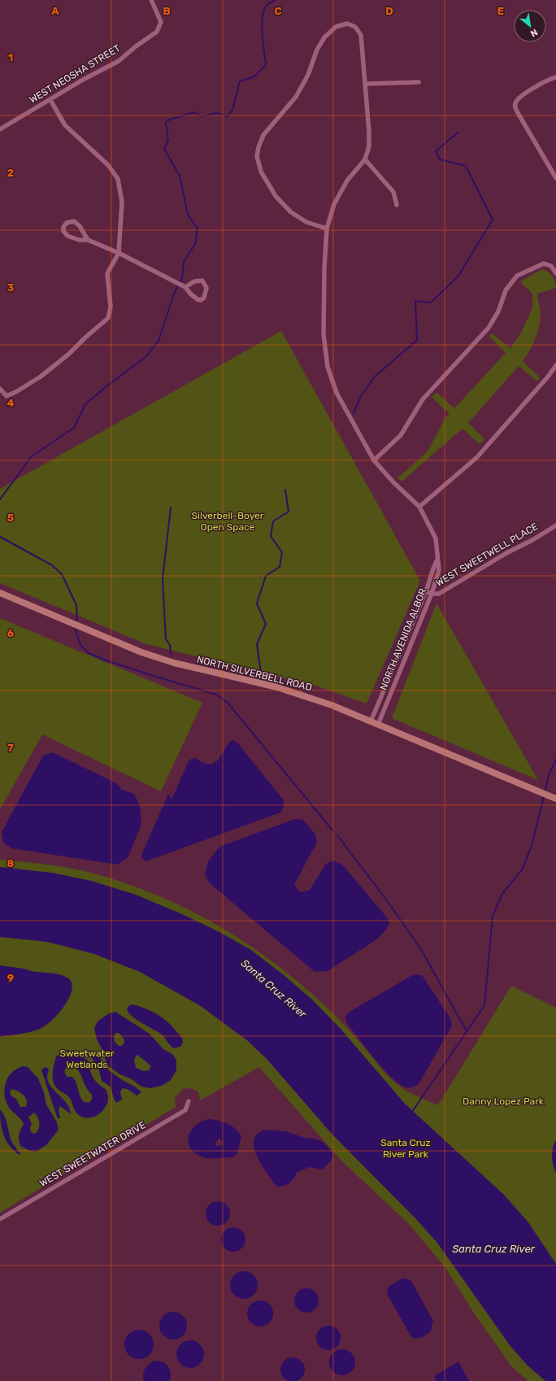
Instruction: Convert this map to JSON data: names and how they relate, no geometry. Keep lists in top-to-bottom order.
{
  "streets": {
    "main road": ["NORTH SILVERBELL ROAD"],
    "street": [
      "WEST NEOSHA STREET",
      "WEST SWEETWELL PLACE",
      "NORTH AVENIDA ALBOR",
      "WEST SWEETWATER DRIVE"
    ]
  },
  "crossings": [
    ["WEST SWEETWELL PLACE", "NORTH AVENIDA ALBOR"],
    ["NORTH AVENIDA ALBOR", "NORTH SILVERBELL ROAD"]
  ],
  "water": ["Santa Cruz River"],
  "parks": [
    "Silverbell-Boyer Open Space",
    "Sweetwater Wetlands",
    "Danny Lopez Park",
    "Santa Cruz River Park"
  ],
  "north": "bottom right",
  "grid": {
    "columns": [
      "A",
      "B",
      "C",
      "D",
      "E"
    ],
    "rows": [
      "1",
      "2",
      "3",
      "4",
      "5",
      "6",
      "7",
      "8",
      "9"
    ]
  }
}
